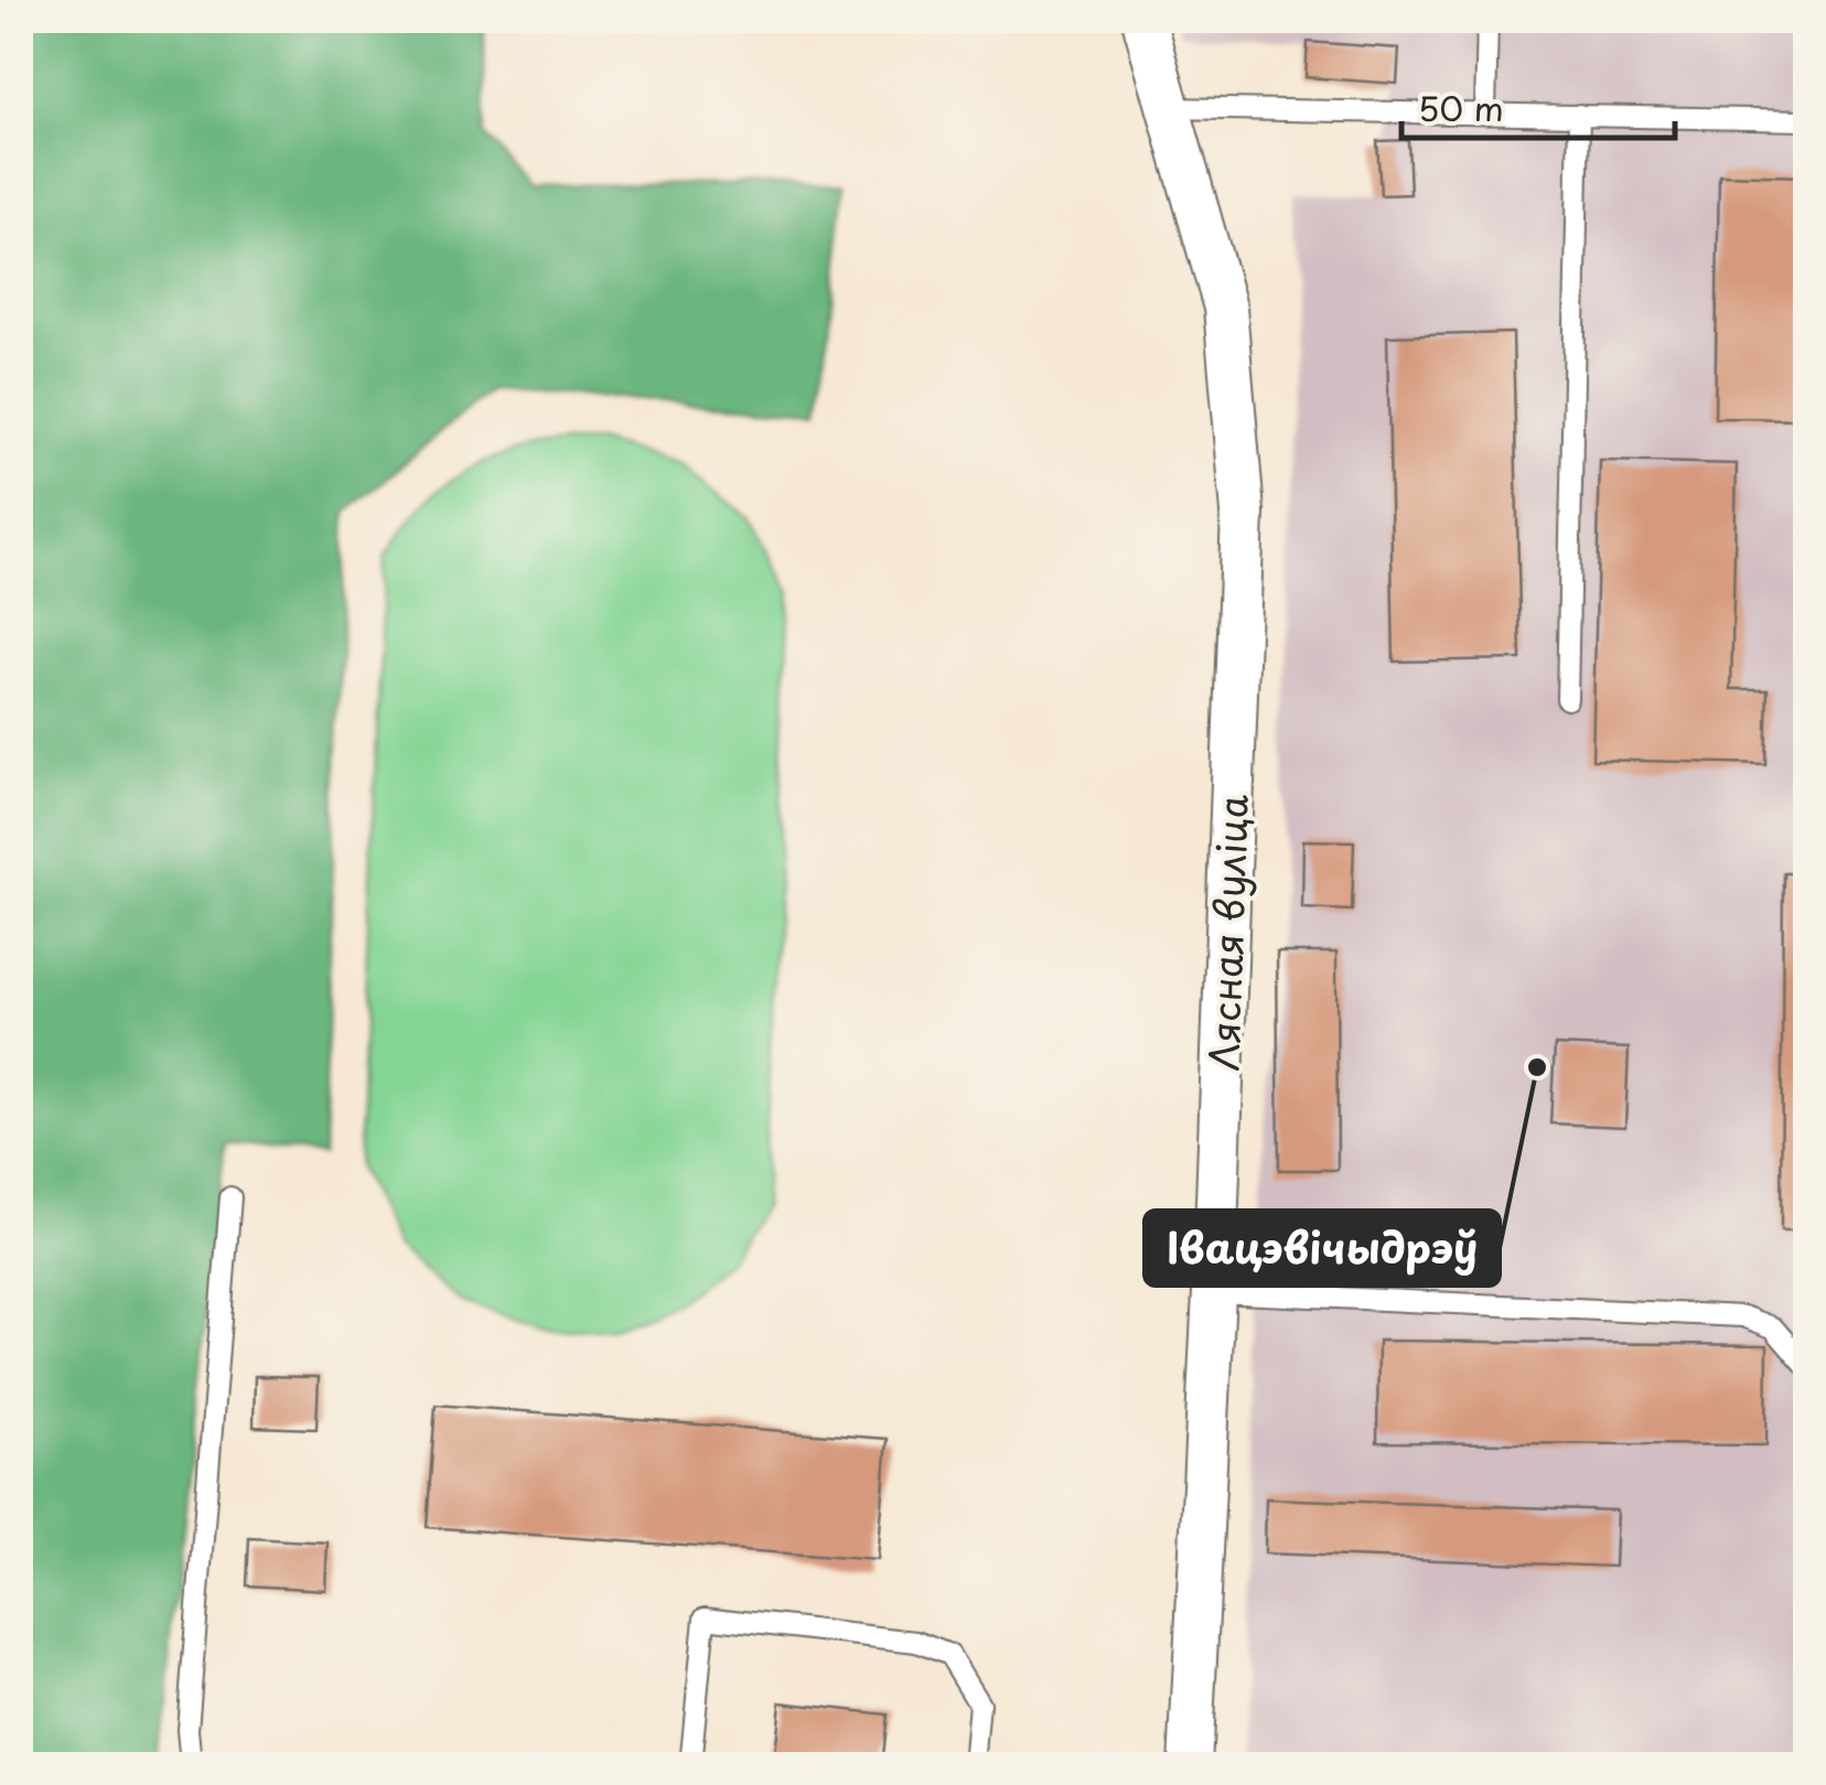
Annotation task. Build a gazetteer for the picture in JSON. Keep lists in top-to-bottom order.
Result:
{
  "streets": {
    "street": ["Лясная вуліца"]
  },
  "places": ["Івацэвічыдрэў"],
  "scale_bar": "50 m"
}
